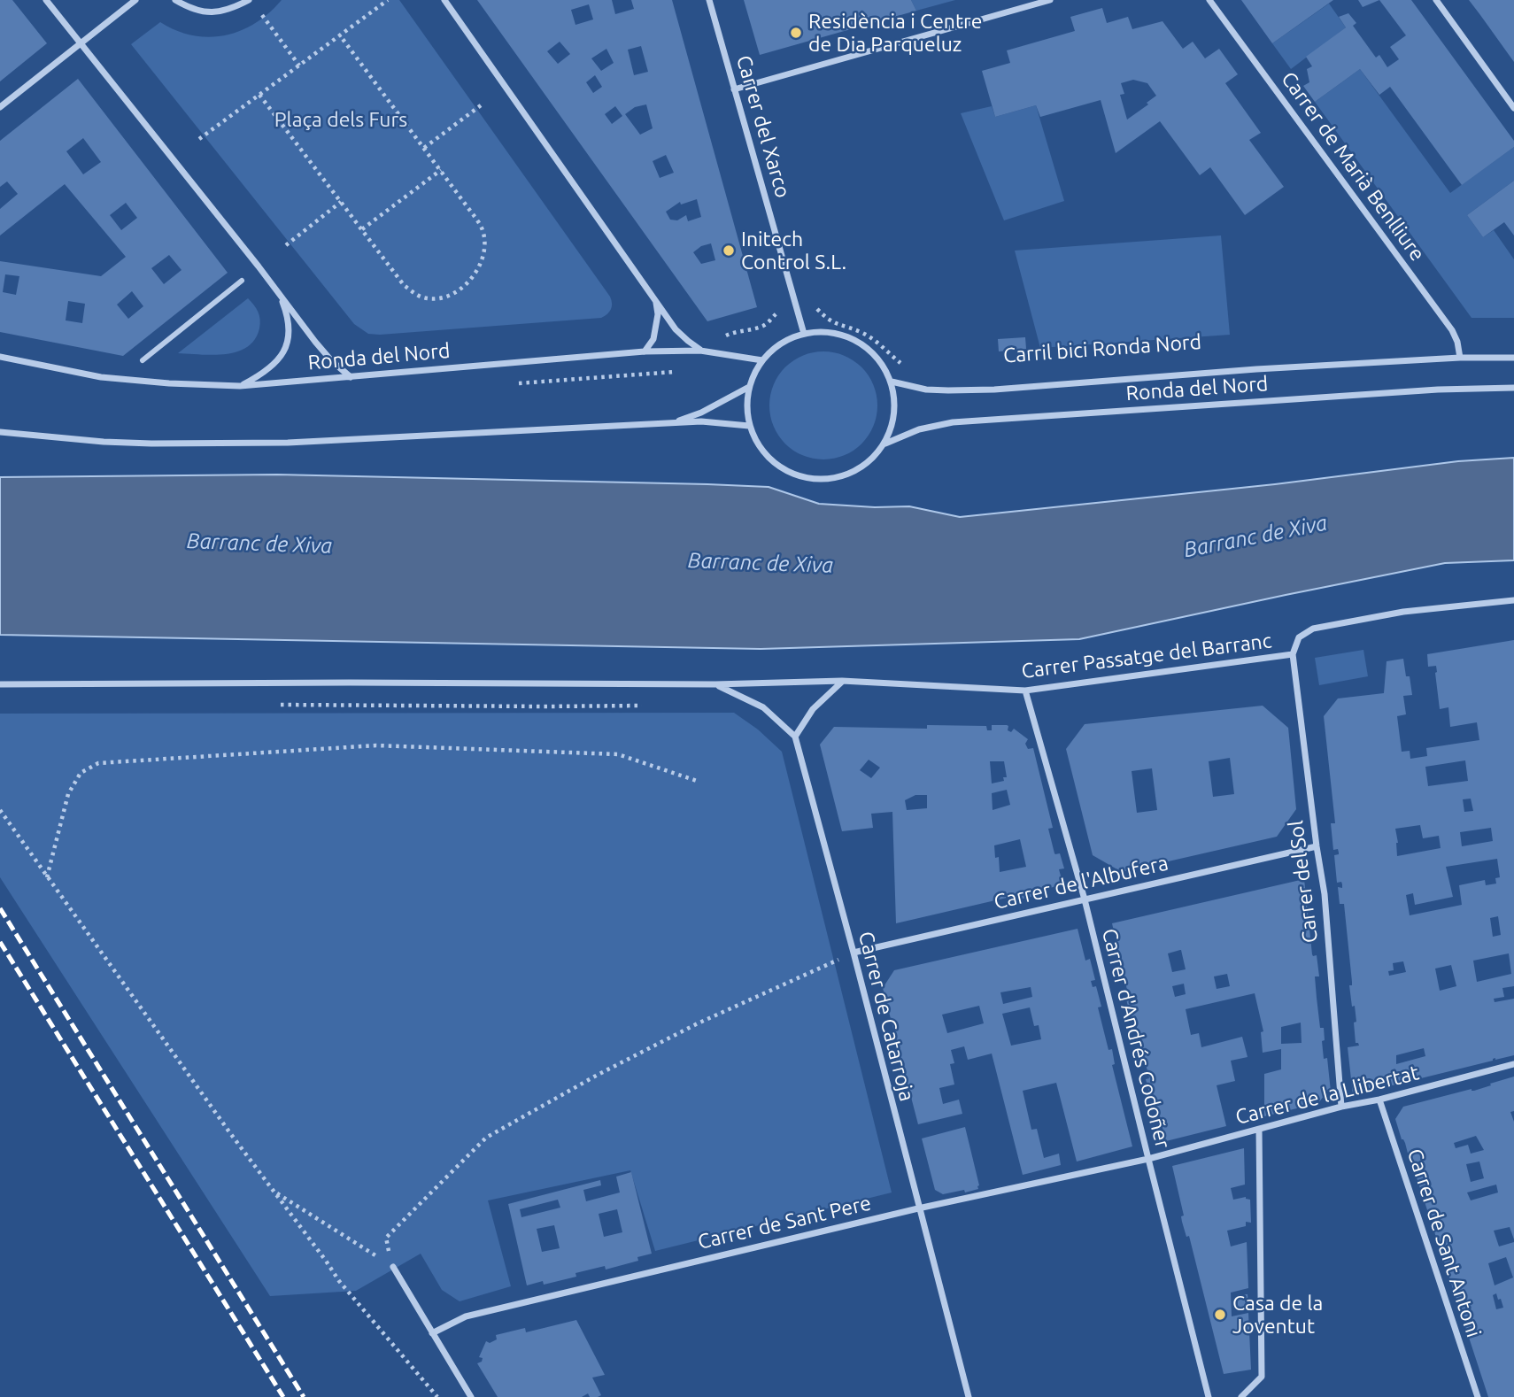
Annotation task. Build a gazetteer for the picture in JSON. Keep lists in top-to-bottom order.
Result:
{
  "streets": {
    "street": [
      "Carrer del Xarco",
      "Carrer de Marià Benlliure",
      "Ronda del Nord",
      "Carrer Passatge del Barranc",
      "Carrer del Sol",
      "Carrer de l'Albufera",
      "Carrer de Catarroja",
      "Carrer d'Andrés Codoñer",
      "Carrer de la Llibertat",
      "Carrer de Sant Pere",
      "Carrer de Sant Antoni"
    ]
  },
  "crossings": [
    ["Carrer del Xarco", "Ronda del Nord"],
    ["Carrer de Marià Benlliure", "Ronda del Nord"],
    ["Carrer Passatge del Barranc", "Carrer del Sol"],
    ["Carrer Passatge del Barranc", "Carrer d'Andrés Codoñer"],
    ["Carrer del Sol", "Carrer de l'Albufera"],
    ["Carrer del Sol", "Carrer de la Llibertat"],
    ["Carrer de l'Albufera", "Carrer de Catarroja"],
    ["Carrer de l'Albufera", "Carrer d'Andrés Codoñer"],
    ["Carrer de Catarroja", "Carrer de Sant Pere"],
    ["Carrer d'Andrés Codoñer", "Carrer de la Llibertat"],
    ["Carrer d'Andrés Codoñer", "Carrer de Sant Pere"],
    ["Carrer de la Llibertat", "Carrer de Sant Pere"],
    ["Carrer de la Llibertat", "Carrer de Sant Antoni"]
  ],
  "water": ["Barranc de Xiva"],
  "parks": ["Plaça dels Furs"],
  "places": ["Residència i Centre de Dia Parqueluz", "Initech Control S.L.", "Casa de la Joventut"]
}
